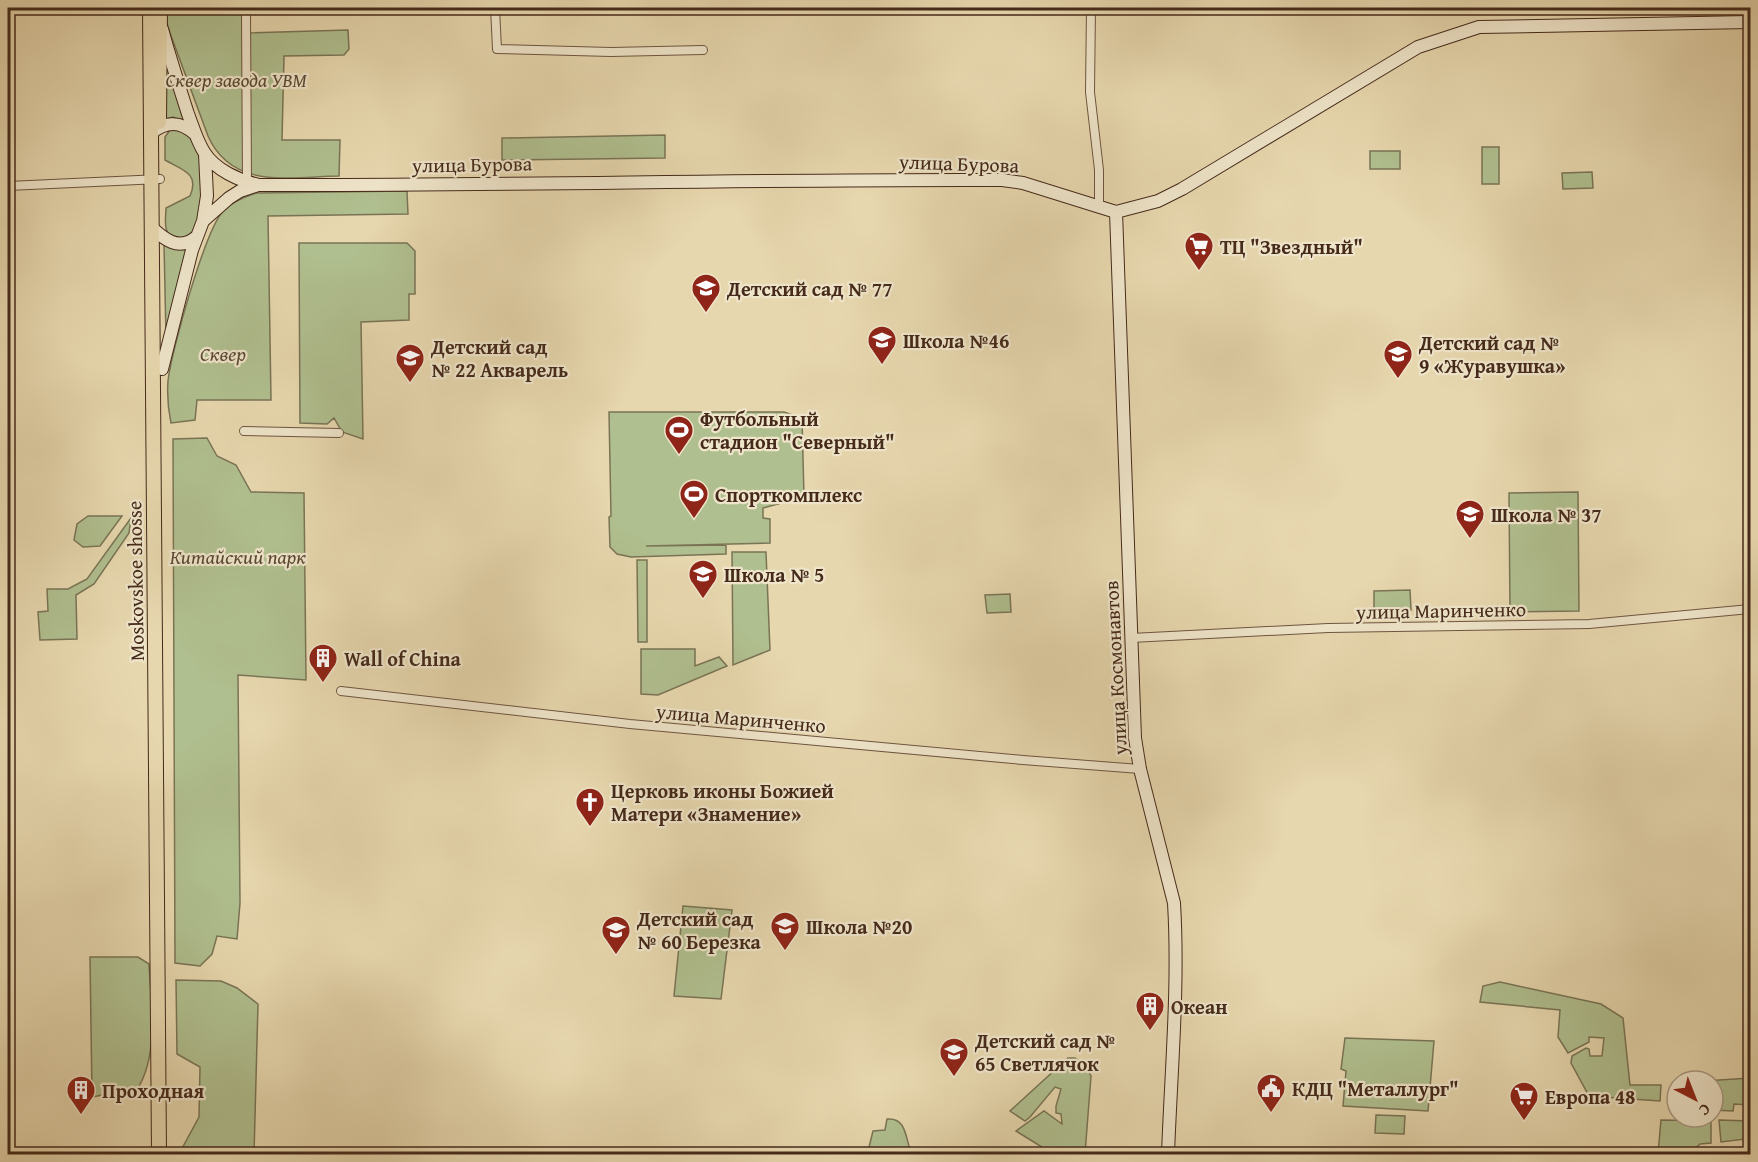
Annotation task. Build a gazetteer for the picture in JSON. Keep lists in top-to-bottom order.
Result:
{
  "streets": {
    "main road": ["улица Бурова", "Moskovskoe shosse", "улица Космонавтов"],
    "street": ["улица Маринченко"]
  },
  "crossings": [
    ["улица Бурова", "улица Космонавтов"],
    ["улица Маринченко", "улица Космонавтов"]
  ],
  "parks": ["Сквер завода УВМ", "Сквер", "Китайский парк"],
  "places": {
    "supermarket": ["ТЦ \"Звездный\"", "Европа 48"],
    "school or university": [
      "Детский сад № 77",
      "Школа №46",
      "Детский сад № 9 «Журавушка»",
      "Детский сад № 22 Акварель",
      "Школа № 37",
      "Школа № 5",
      "Школа №20",
      "Детский сад № 60 Березка",
      "Детский сад № 65 Светлячок"
    ],
    "sports": ["Футбольный стадион \"Северный\"", "Спорткомплекс"],
    "building": ["Wall of China", "Океан", "Проходная"],
    "church": ["Церковь иконы Божией Матери «Знамение»"],
    "public building": ["КДЦ \"Металлург\""]
  },
  "north": "bottom right"
}
